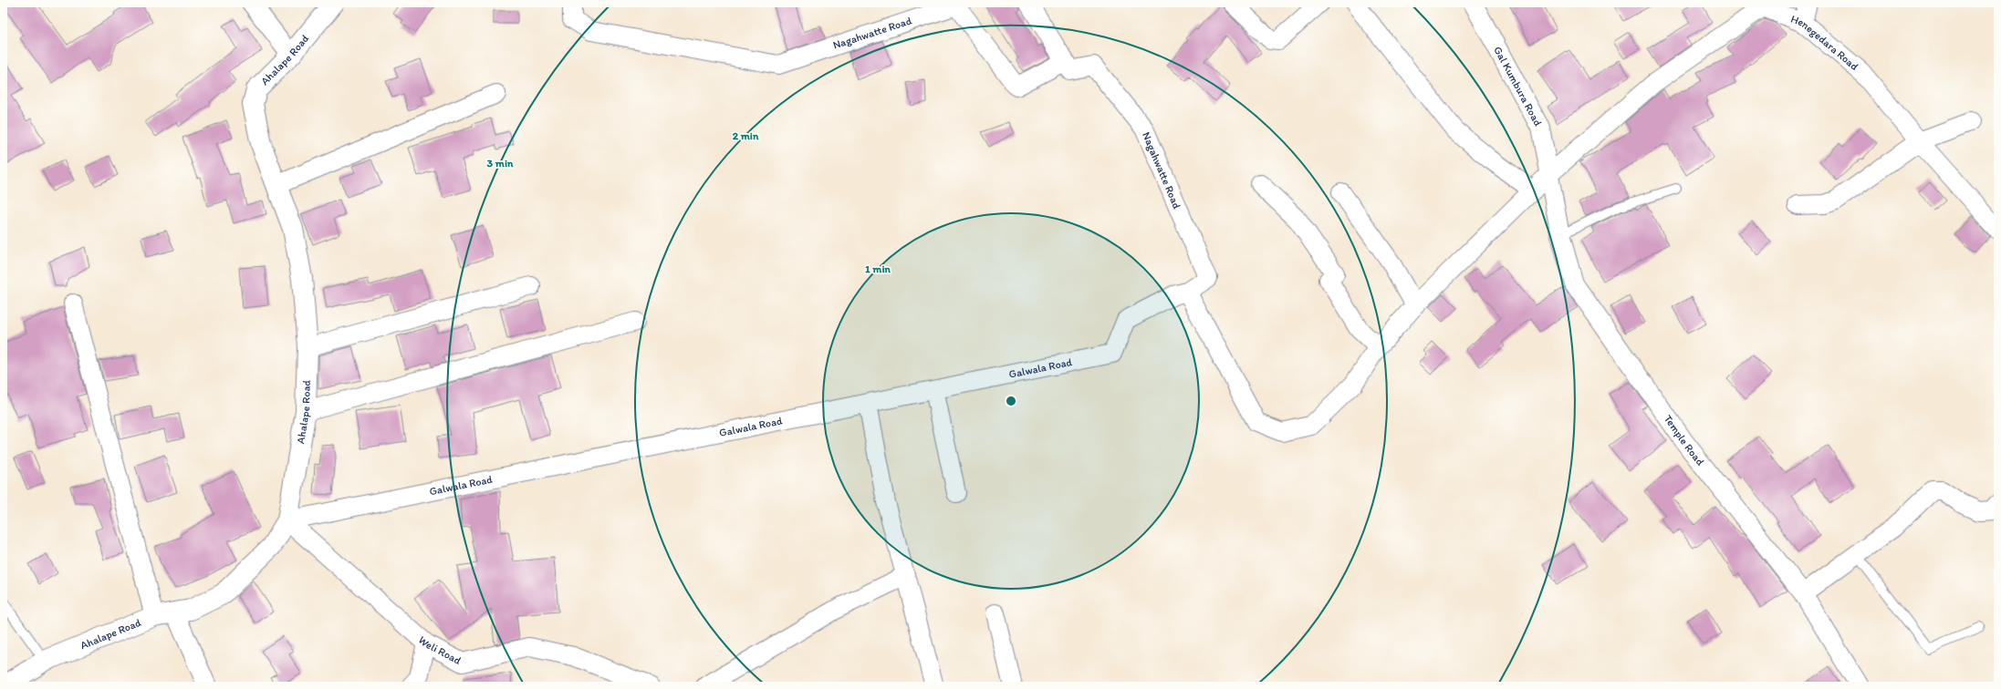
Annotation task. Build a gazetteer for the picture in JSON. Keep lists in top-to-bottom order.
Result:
{
  "streets": {
    "street": [
      "Nagahwatte Road",
      "Henegedara Road",
      "Ahalape Road",
      "Gal Kumbura Road",
      "Galwala Road",
      "Temple Road",
      "Weli Road"
    ]
  },
  "crossings": [
    ["Nagahwatte Road", "Galwala Road"],
    ["Henegedara Road", "Gal Kumbura Road"],
    ["Henegedara Road", "Temple Road"],
    ["Ahalape Road", "Galwala Road"],
    ["Ahalape Road", "Weli Road"],
    ["Gal Kumbura Road", "Temple Road"],
    ["Galwala Road", "Weli Road"]
  ],
  "rings": ["2 min", "3 min", "1 min"]
}
